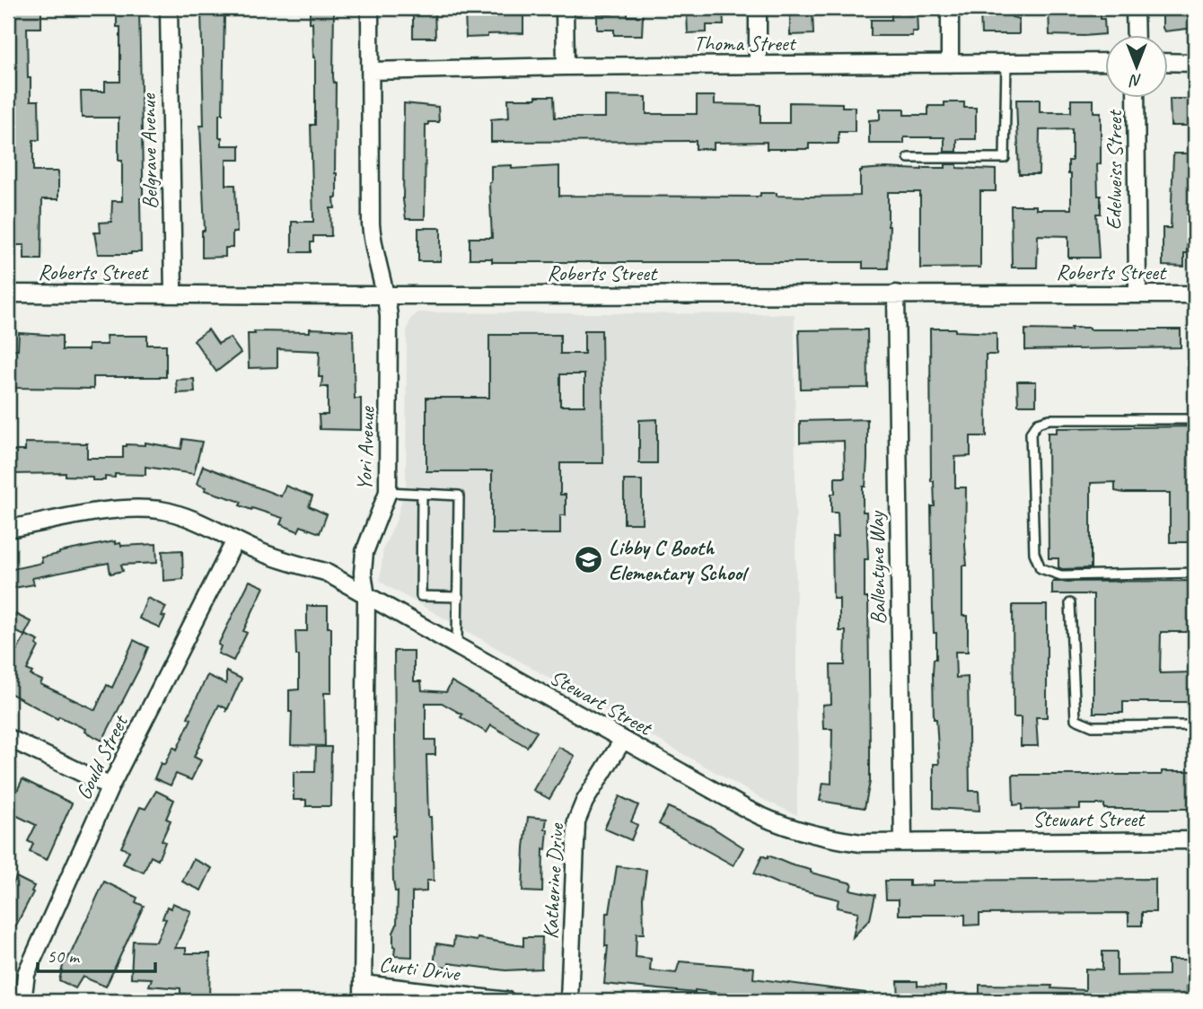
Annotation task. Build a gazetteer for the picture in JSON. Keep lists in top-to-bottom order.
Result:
{
  "streets": {
    "street": [
      "Thoma Street",
      "Belgrave Avenue",
      "Edelweiss Street",
      "Roberts Street",
      "Yori Avenue",
      "Ballentyne Way",
      "Stewart Street",
      "Gould Street",
      "Katherine Drive",
      "Curti Drive"
    ]
  },
  "crossings": [
    ["Thoma Street", "Yori Avenue"],
    ["Belgrave Avenue", "Roberts Street"],
    ["Edelweiss Street", "Roberts Street"],
    ["Roberts Street", "Yori Avenue"],
    ["Roberts Street", "Ballentyne Way"],
    ["Yori Avenue", "Stewart Street"],
    ["Yori Avenue", "Curti Drive"],
    ["Ballentyne Way", "Stewart Street"],
    ["Stewart Street", "Gould Street"],
    ["Stewart Street", "Katherine Drive"]
  ],
  "places": {
    "school or university": ["Libby C Booth Elementary School"]
  },
  "scale_bar": "50 m",
  "north": "bottom"
}
